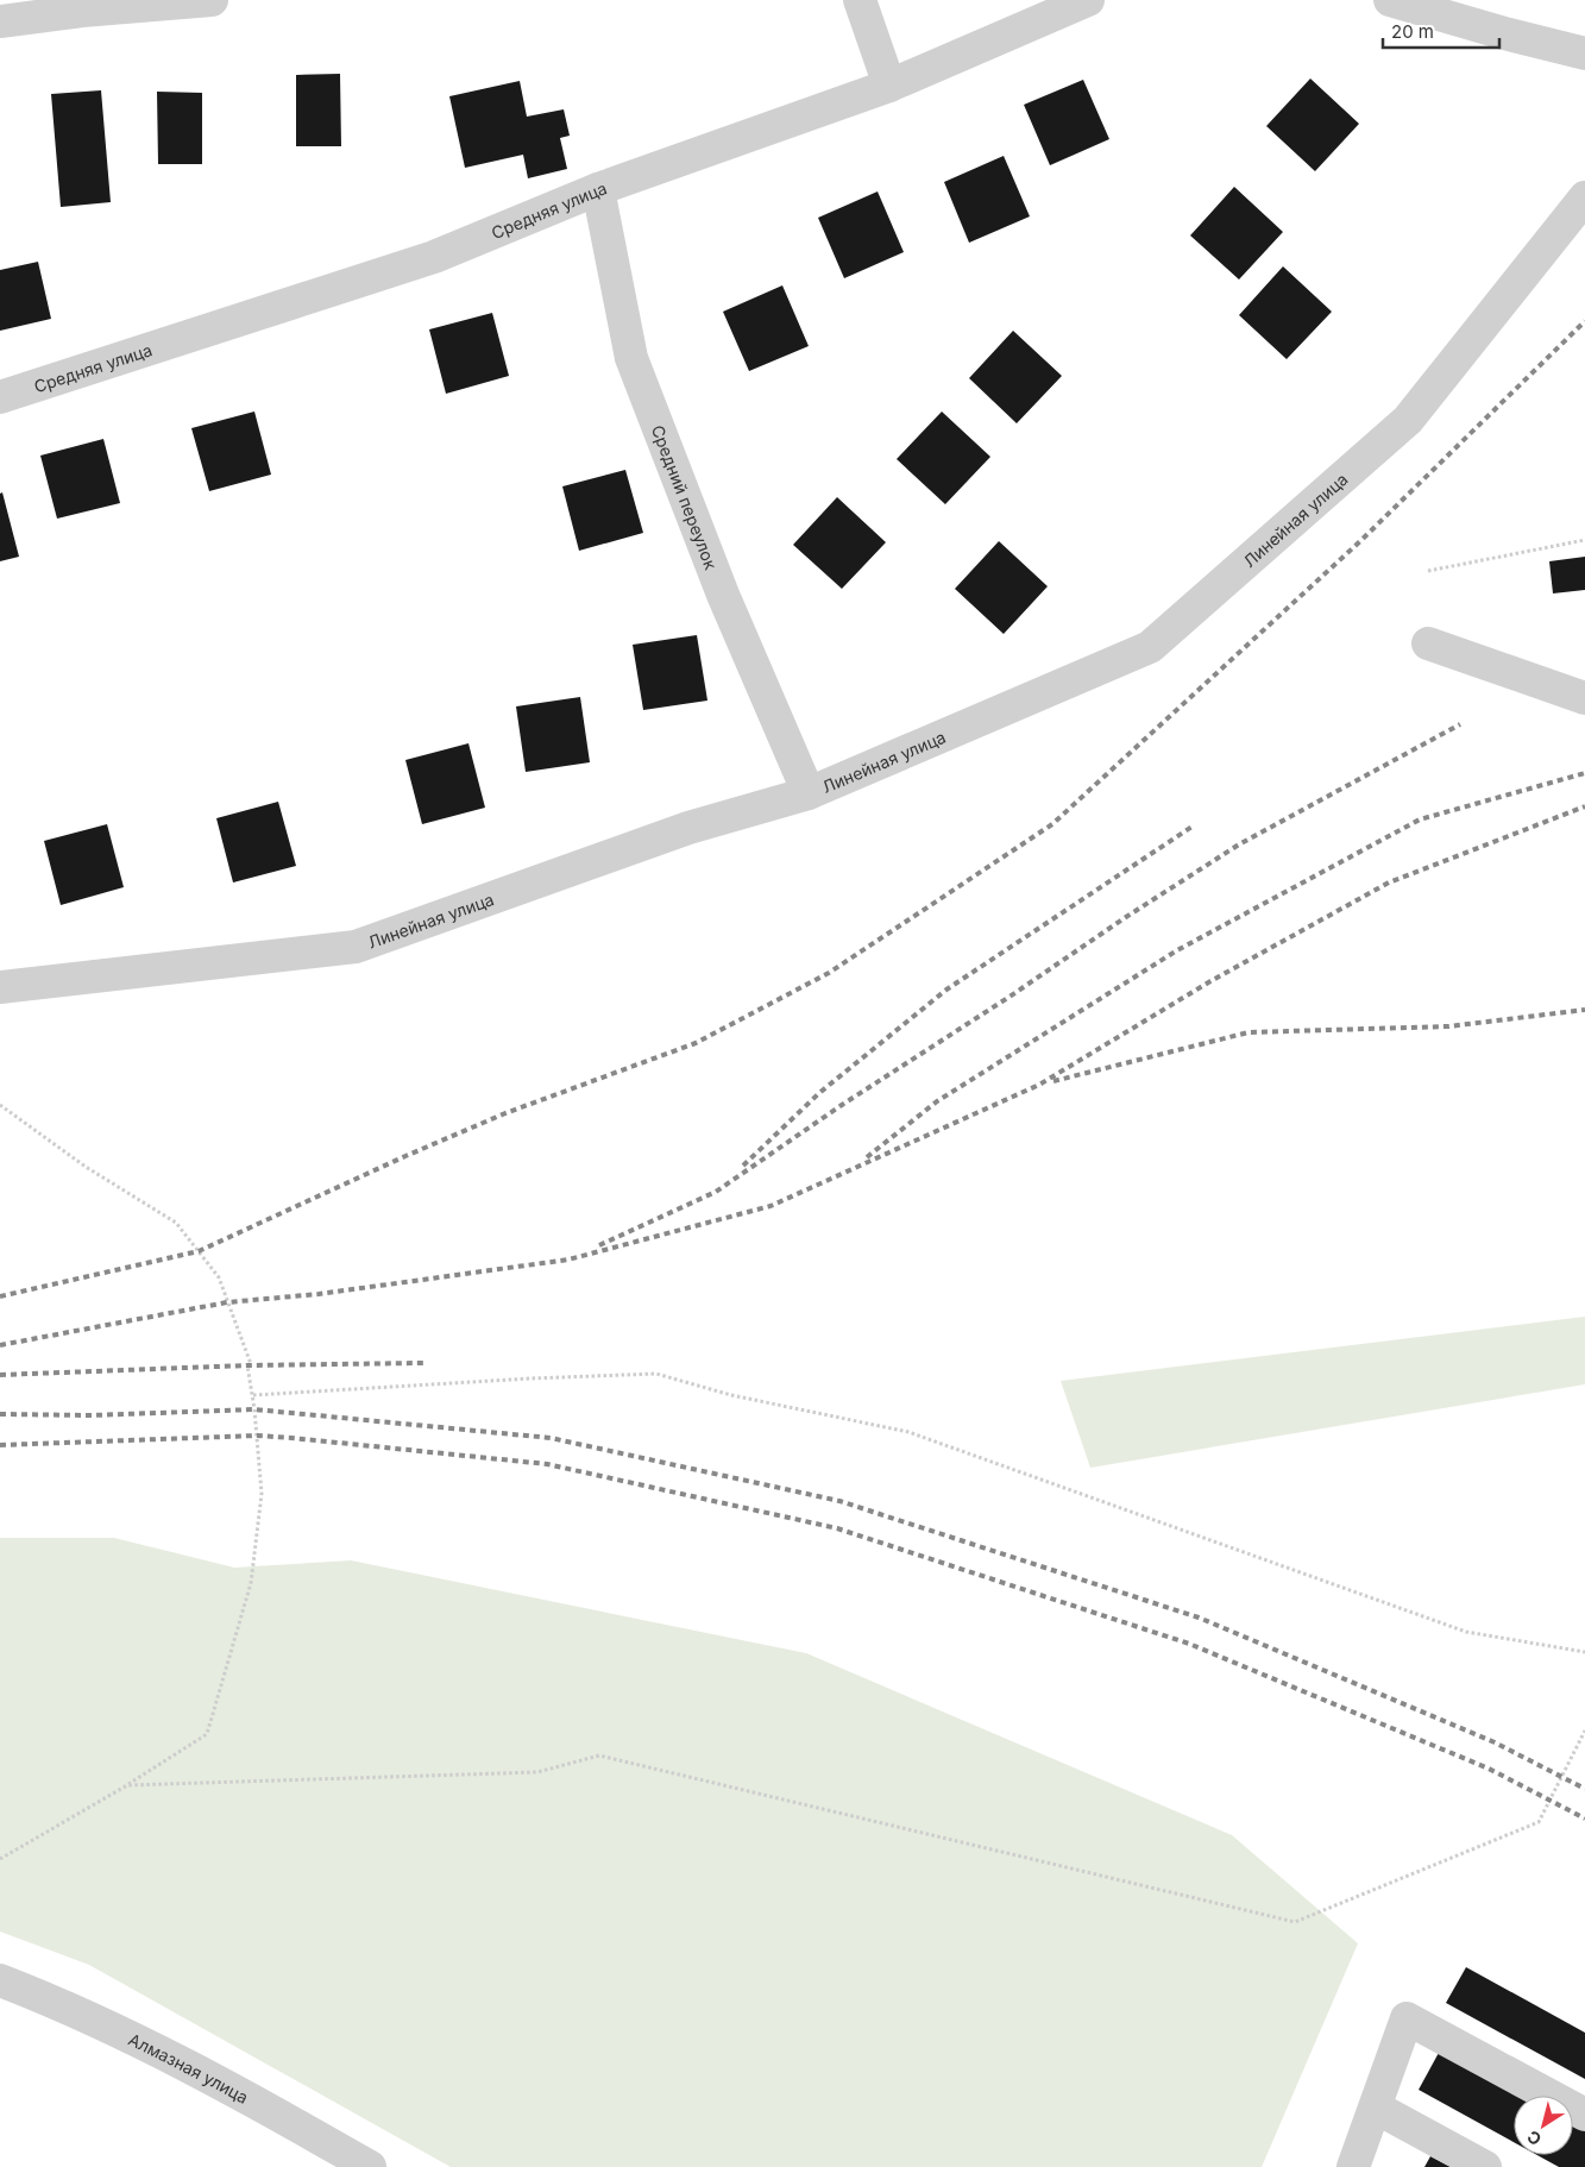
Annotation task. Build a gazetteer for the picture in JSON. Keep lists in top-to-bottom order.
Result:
{
  "streets": {
    "street": [
      "Средняя улица",
      "Средний переулок",
      "Линейная улица",
      "Алмазная улица"
    ]
  },
  "crossings": [
    ["Средняя улица", "Средний переулок"],
    ["Средний переулок", "Линейная улица"]
  ],
  "scale_bar": "20 m",
  "north": "bottom left"
}
